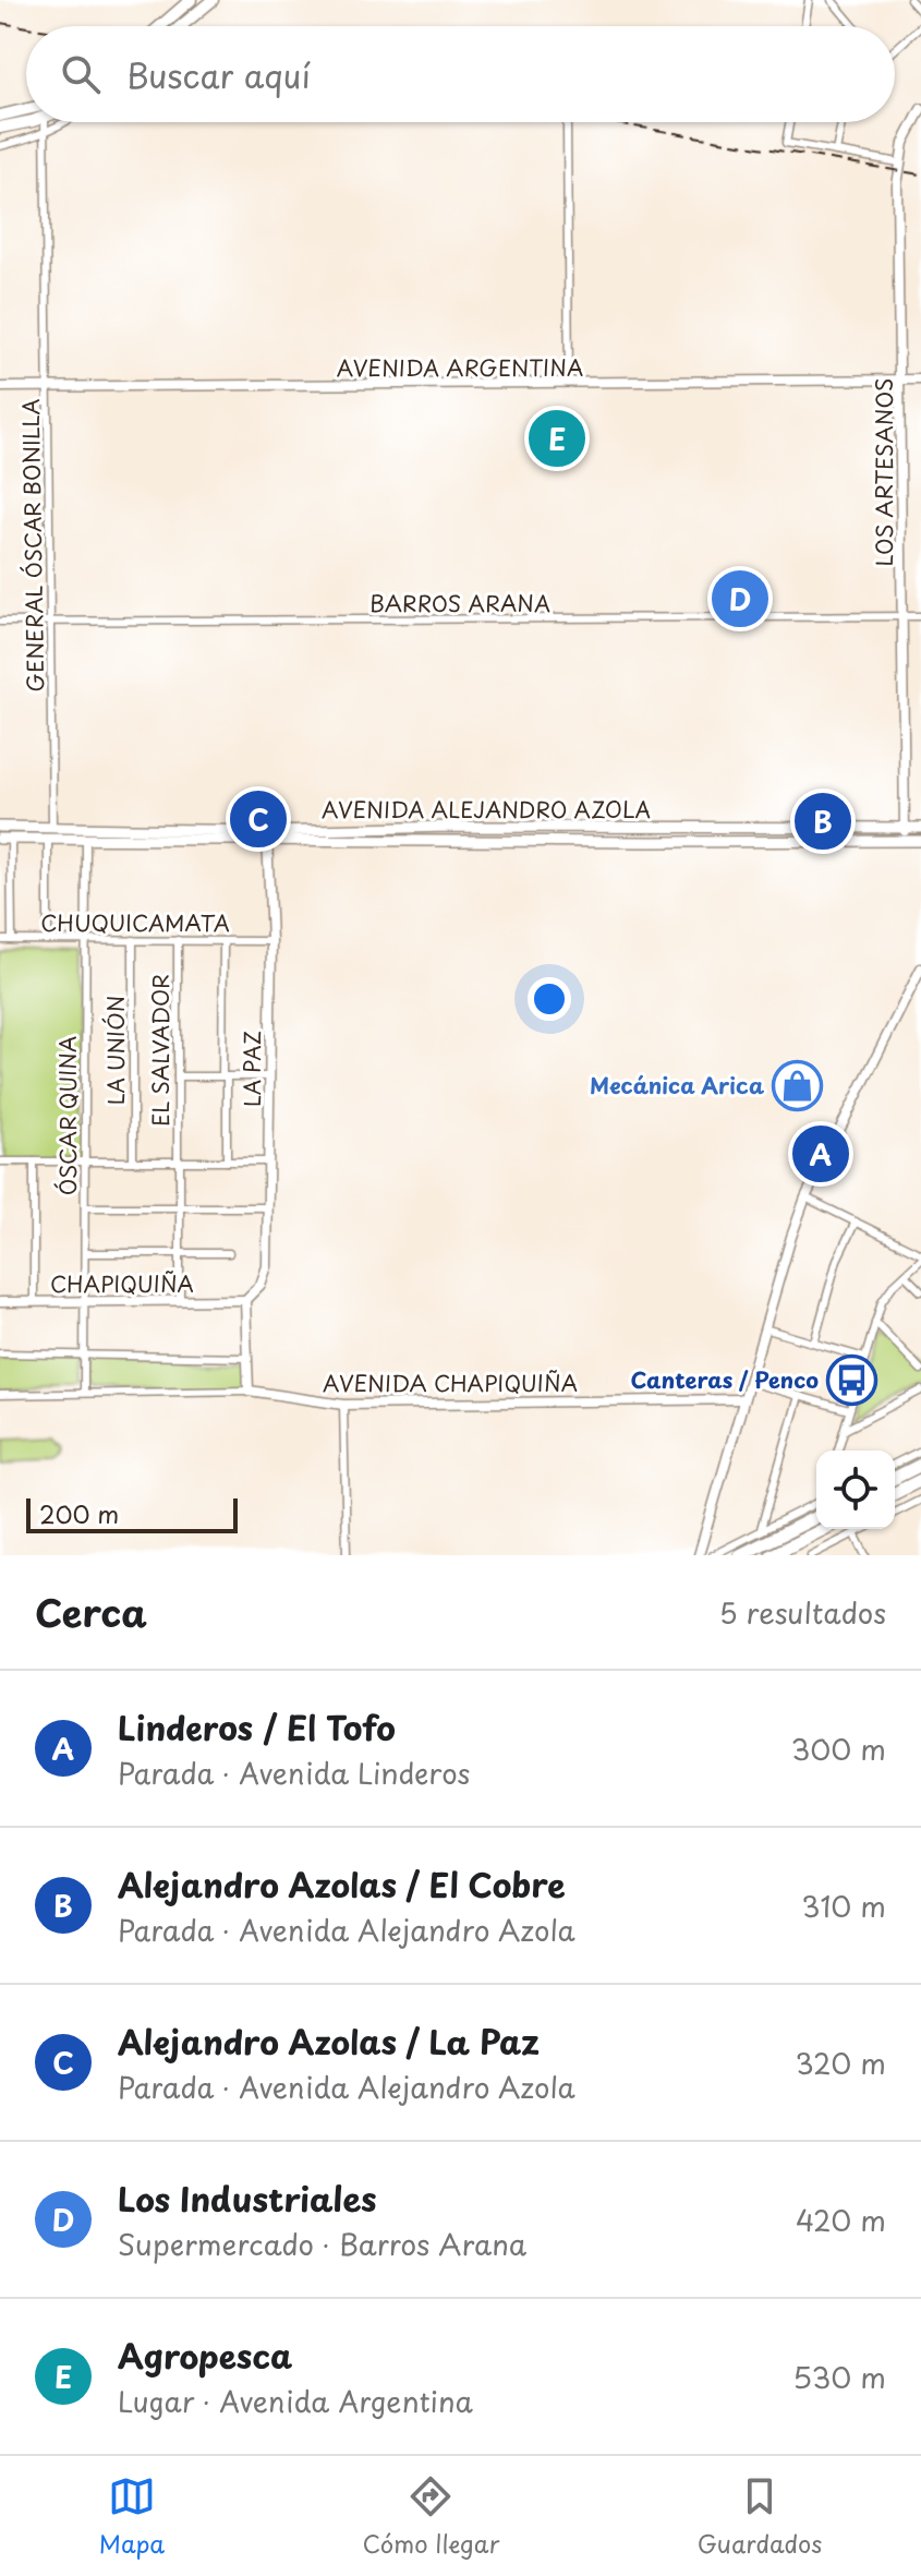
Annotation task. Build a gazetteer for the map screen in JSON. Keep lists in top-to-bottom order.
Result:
{
  "streets": {
    "main road": ["AVENIDA ALEJANDRO AZOLA"],
    "street": [
      "AVENIDA ARGENTINA",
      "LOS ARTESANOS",
      "GENERAL ÓSCAR BONILLA",
      "BARROS ARANA",
      "CHUQUICAMATA",
      "LA UNIÓN",
      "EL SALVADOR",
      "LA PAZ",
      "ÓSCAR QUINA",
      "CHAPIQUIÑA",
      "AVENIDA CHAPIQUIÑA"
    ]
  },
  "crossings": [
    ["AVENIDA ARGENTINA", "LOS ARTESANOS"],
    ["AVENIDA ARGENTINA", "GENERAL ÓSCAR BONILLA"],
    ["LOS ARTESANOS", "BARROS ARANA"],
    ["LOS ARTESANOS", "AVENIDA ALEJANDRO AZOLA"],
    ["GENERAL ÓSCAR BONILLA", "BARROS ARANA"],
    ["GENERAL ÓSCAR BONILLA", "AVENIDA ALEJANDRO AZOLA"],
    ["AVENIDA ALEJANDRO AZOLA", "LA PAZ"],
    ["AVENIDA ALEJANDRO AZOLA", "ÓSCAR QUINA"],
    ["CHUQUICAMATA", "LA UNIÓN"],
    ["CHUQUICAMATA", "EL SALVADOR"],
    ["CHUQUICAMATA", "LA PAZ"],
    ["CHUQUICAMATA", "ÓSCAR QUINA"],
    ["EL SALVADOR", "CHAPIQUIÑA"],
    ["LA PAZ", "CHAPIQUIÑA"],
    ["ÓSCAR QUINA", "CHAPIQUIÑA"]
  ],
  "places": {
    "shop": ["Mecánica Arica"],
    "bus stop": ["Canteras / Penco"]
  },
  "scale_bar": "200 m",
  "page": {
    "search": "Buscar aquí",
    "pins": [
      "E",
      "D",
      "C",
      "B",
      "A"
    ],
    "scale": "200 m",
    "heading": ["Cerca", "5 resultados"],
    "list": [
      {
        "mark": "A",
        "name": "Linderos / El Tofo",
        "note": "Parada · Avenida Linderos",
        "value": "300 m"
      },
      {
        "mark": "B",
        "name": "Alejandro Azolas / El Cobre",
        "note": "Parada · Avenida Alejandro Azola",
        "value": "310 m"
      },
      {
        "mark": "C",
        "name": "Alejandro Azolas / La Paz",
        "note": "Parada · Avenida Alejandro Azola",
        "value": "320 m"
      },
      {
        "mark": "D",
        "name": "Los Industriales",
        "note": "Supermercado · Barros Arana",
        "value": "420 m"
      },
      {
        "mark": "E",
        "name": "Agropesca",
        "note": "Lugar · Avenida Argentina",
        "value": "530 m"
      }
    ],
    "nav": ["Mapa", "Cómo llegar", "Guardados"]
  }
}
